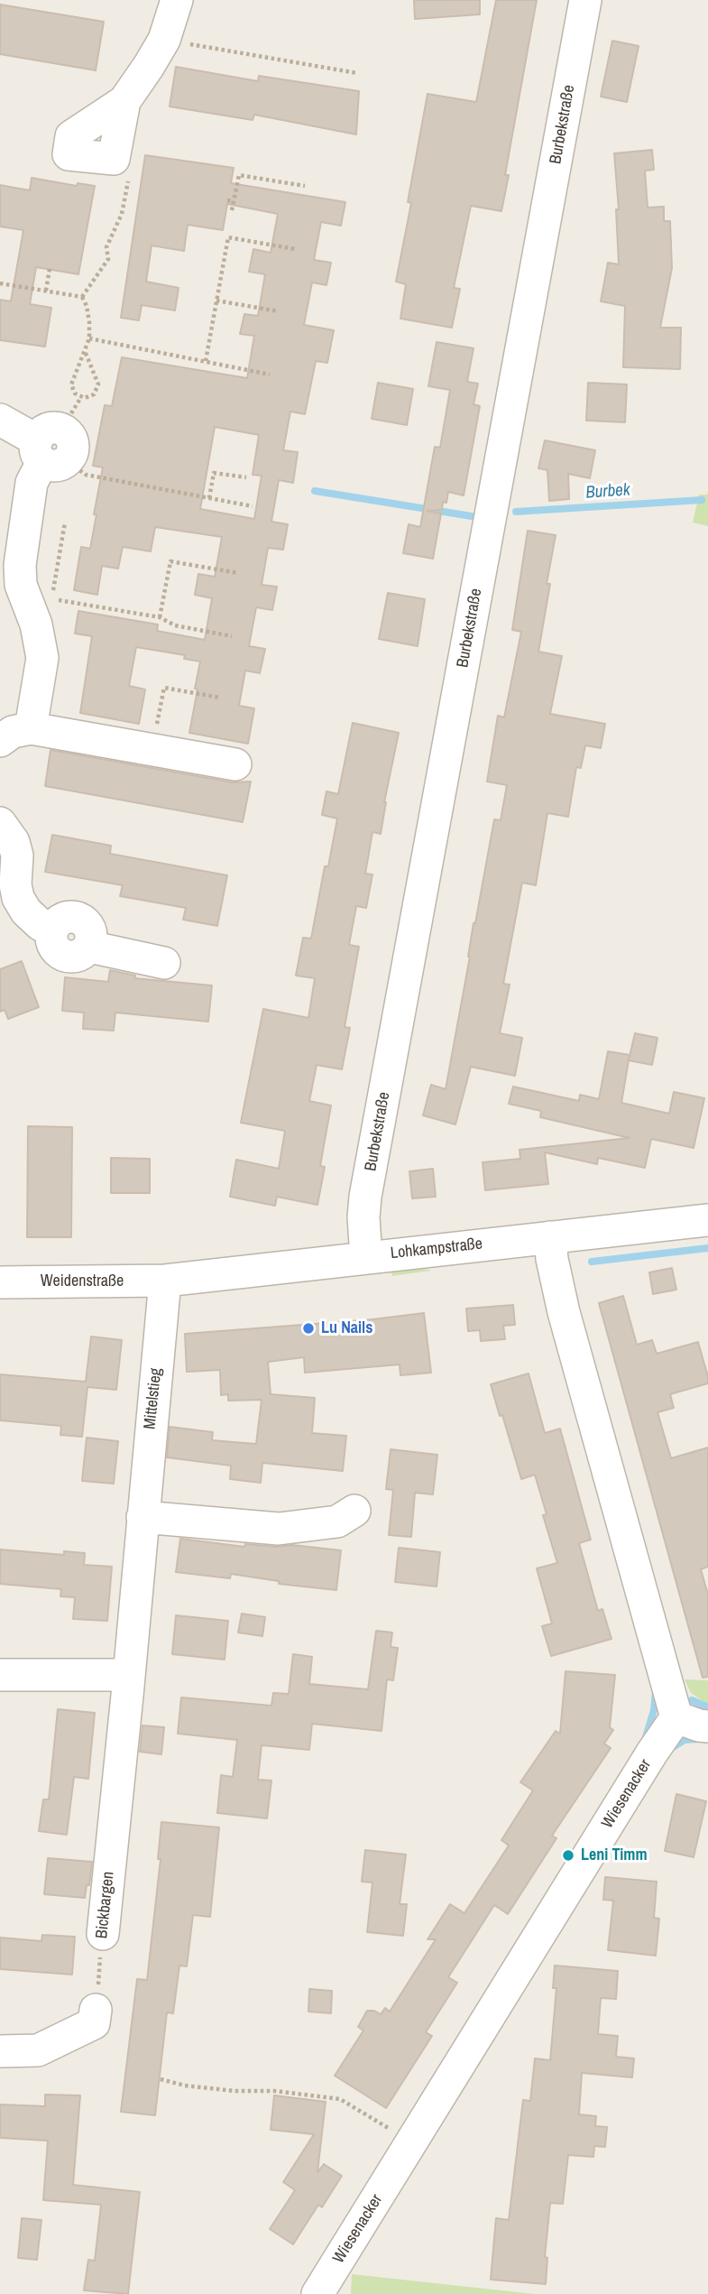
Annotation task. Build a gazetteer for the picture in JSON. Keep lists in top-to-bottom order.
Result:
{
  "streets": {
    "street": [
      "Burbekstraße",
      "Lohkampstraße",
      "Weidenstraße",
      "Mittelstieg",
      "Wiesenacker",
      "Bickbargen"
    ]
  },
  "crossings": [
    ["Burbekstraße", "Lohkampstraße"],
    ["Lohkampstraße", "Weidenstraße"],
    ["Lohkampstraße", "Mittelstieg"],
    ["Weidenstraße", "Mittelstieg"],
    ["Mittelstieg", "Bickbargen"]
  ],
  "water": ["Burbek"],
  "places": ["Lu Nails", "Leni Timm"]
}
